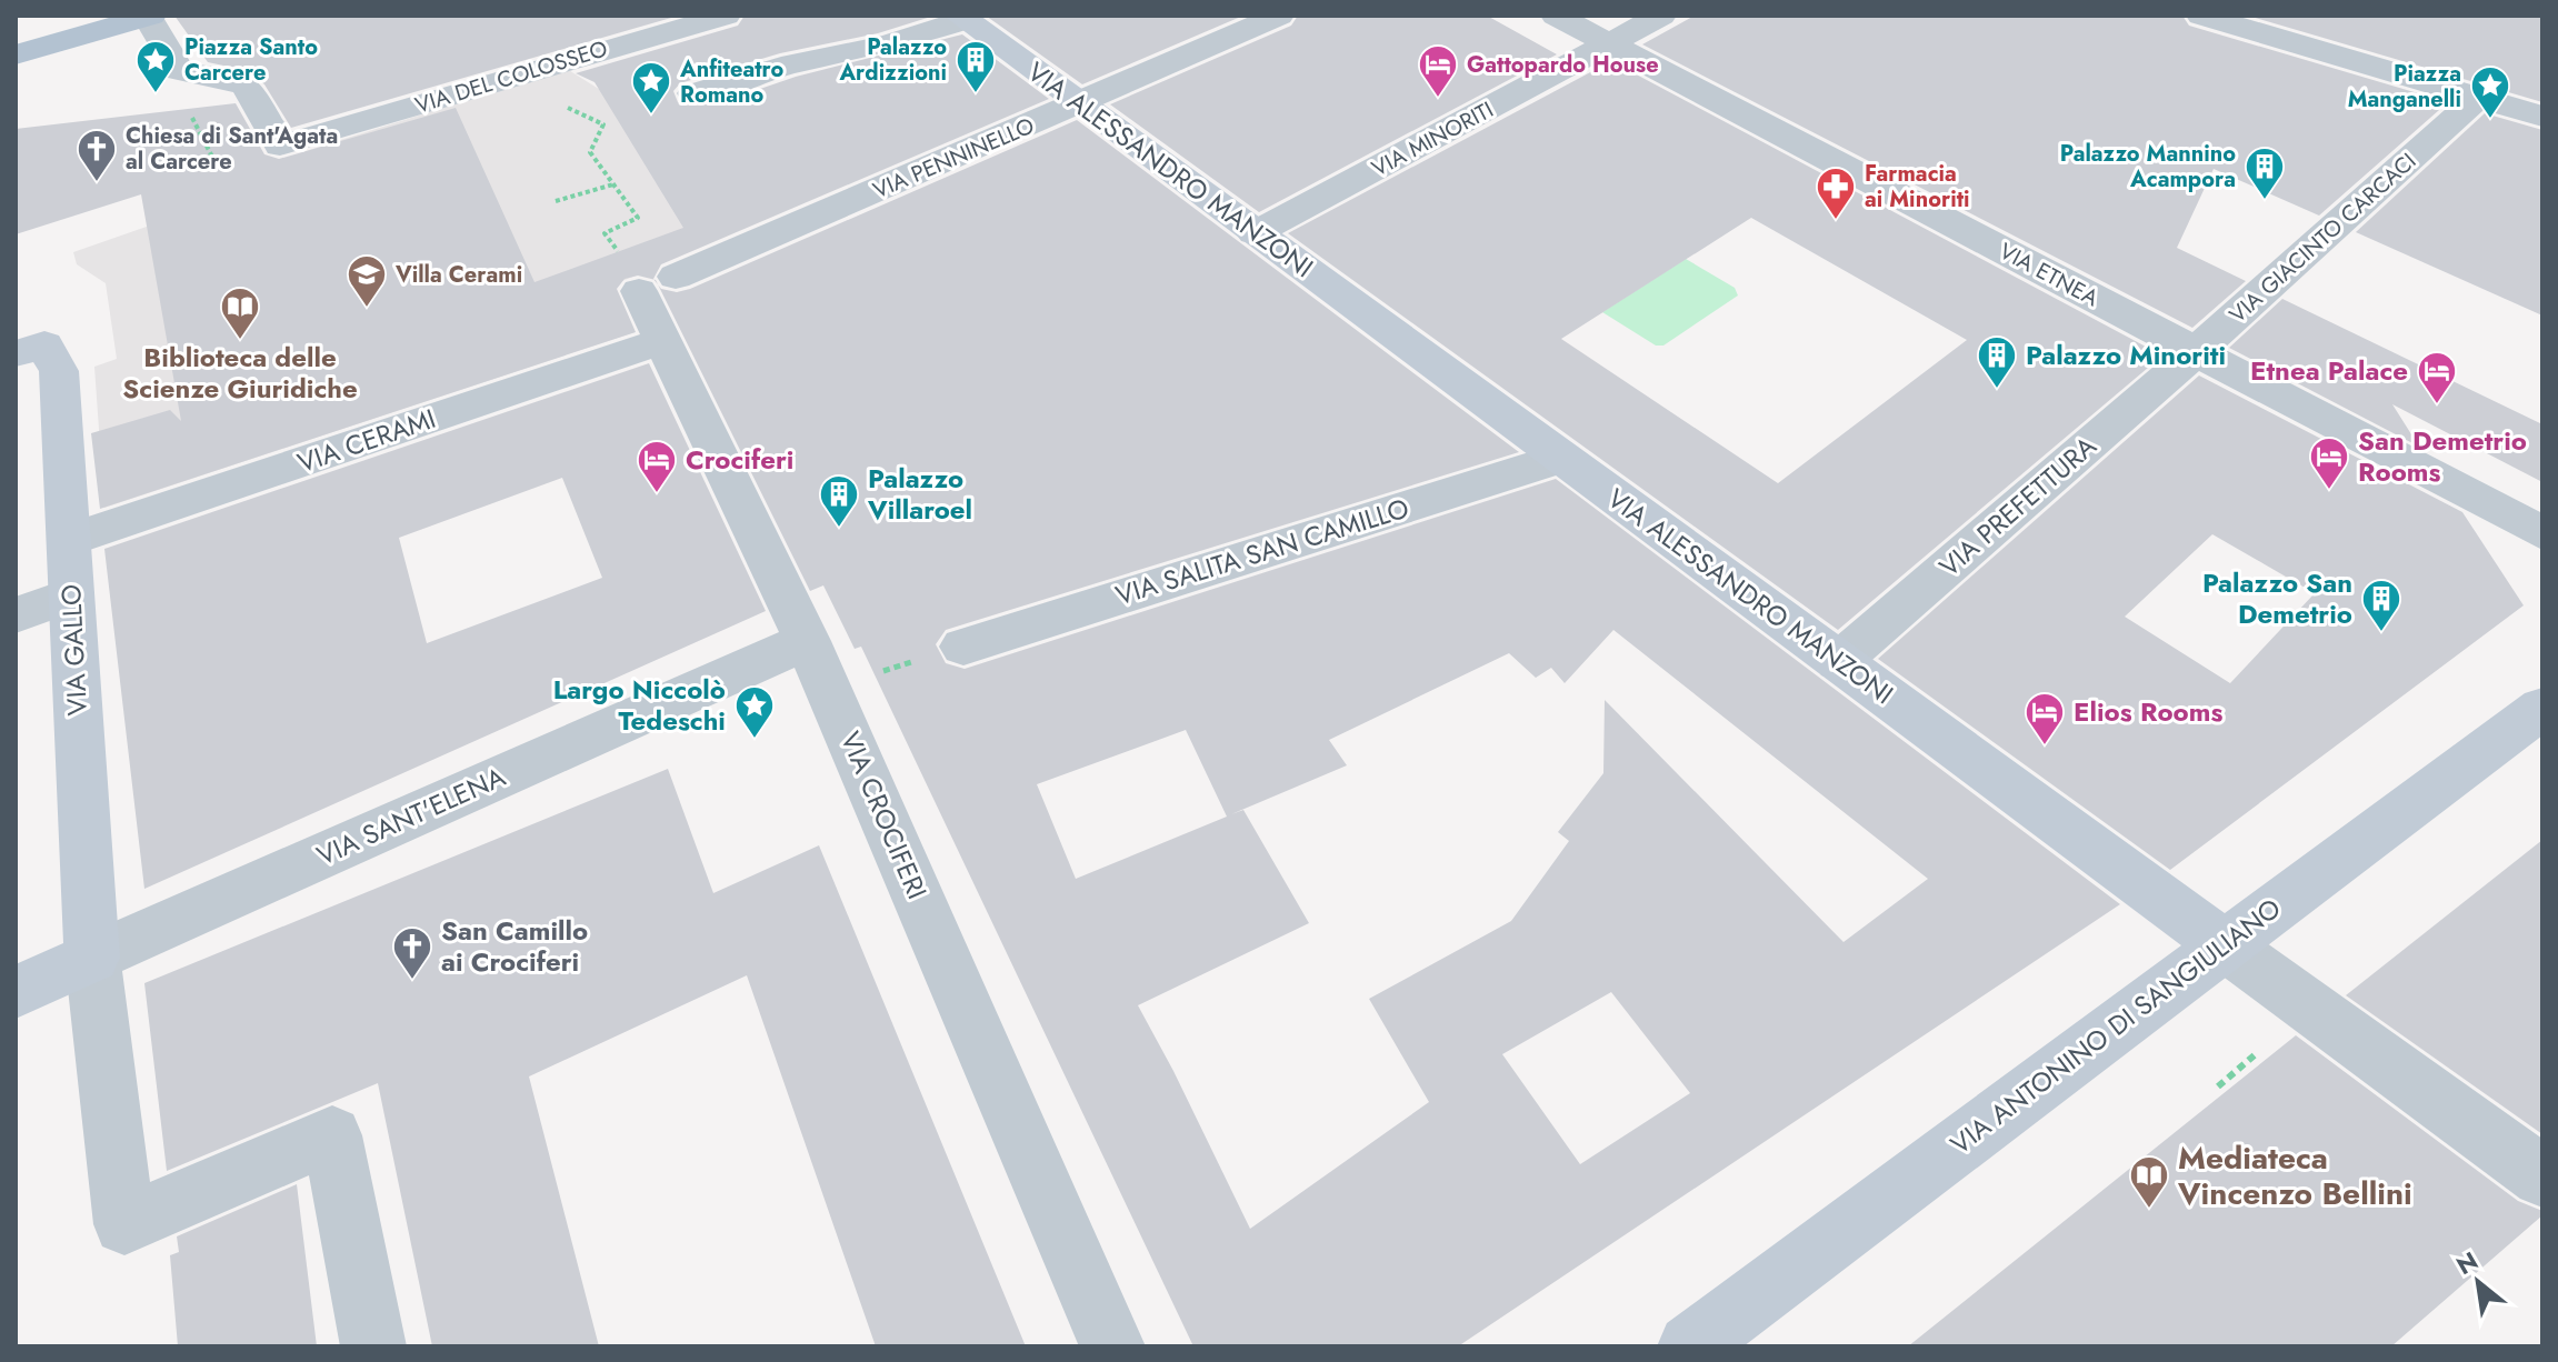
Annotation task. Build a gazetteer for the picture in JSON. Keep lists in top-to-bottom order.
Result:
{
  "streets": {
    "main road": [
      "VIA ALESSANDRO MANZONI",
      "VIA GALLO",
      "VIA SANT'ELENA",
      "VIA ANTONINO DI SANGIULIANO"
    ],
    "street": [
      "VIA DEL COLOSSEO",
      "VIA MINORITI",
      "VIA PENNINELLO",
      "VIA GIACINTO CARCACI",
      "VIA ETNEA",
      "VIA CERAMI",
      "VIA PREFETTURA",
      "VIA SALITA SAN CAMILLO",
      "VIA CROCIFERI"
    ]
  },
  "crossings": [
    ["VIA MINORITI", "VIA ALESSANDRO MANZONI"],
    ["VIA MINORITI", "VIA ETNEA"],
    ["VIA PENNINELLO", "VIA ALESSANDRO MANZONI"],
    ["VIA ALESSANDRO MANZONI", "VIA PREFETTURA"],
    ["VIA ALESSANDRO MANZONI", "VIA SALITA SAN CAMILLO"],
    ["VIA ALESSANDRO MANZONI", "VIA ANTONINO DI SANGIULIANO"],
    ["VIA GIACINTO CARCACI", "VIA ETNEA"],
    ["VIA GIACINTO CARCACI", "VIA PREFETTURA"],
    ["VIA ETNEA", "VIA PREFETTURA"],
    ["VIA CERAMI", "VIA GALLO"],
    ["VIA CERAMI", "VIA CROCIFERI"],
    ["VIA GALLO", "VIA SANT'ELENA"],
    ["VIA CROCIFERI", "VIA SANT'ELENA"]
  ],
  "places": {
    "place": [
      "Piazza Santo Carcere",
      "Anfiteatro Romano",
      "Piazza Manganelli",
      "Largo Niccolò Tedeschi"
    ],
    "building": [
      "Palazzo Ardizzioni",
      "Palazzo Mannino Acampora",
      "Palazzo Minoriti",
      "Palazzo Villaroel",
      "Palazzo San Demetrio"
    ],
    "hotel": [
      "Gattopardo House",
      "Etnea Palace",
      "San Demetrio Rooms",
      "Crociferi",
      "Elios Rooms"
    ],
    "church": ["Chiesa di Sant'Agata al Carcere", "San Camillo ai Crociferi"],
    "pharmacy": ["Farmacia ai Minoriti"],
    "school or university": ["Villa Cerami"],
    "library": ["Biblioteca delle Scienze Giuridiche", "Mediateca Vincenzo Bellini"]
  },
  "north": "top left"
}
